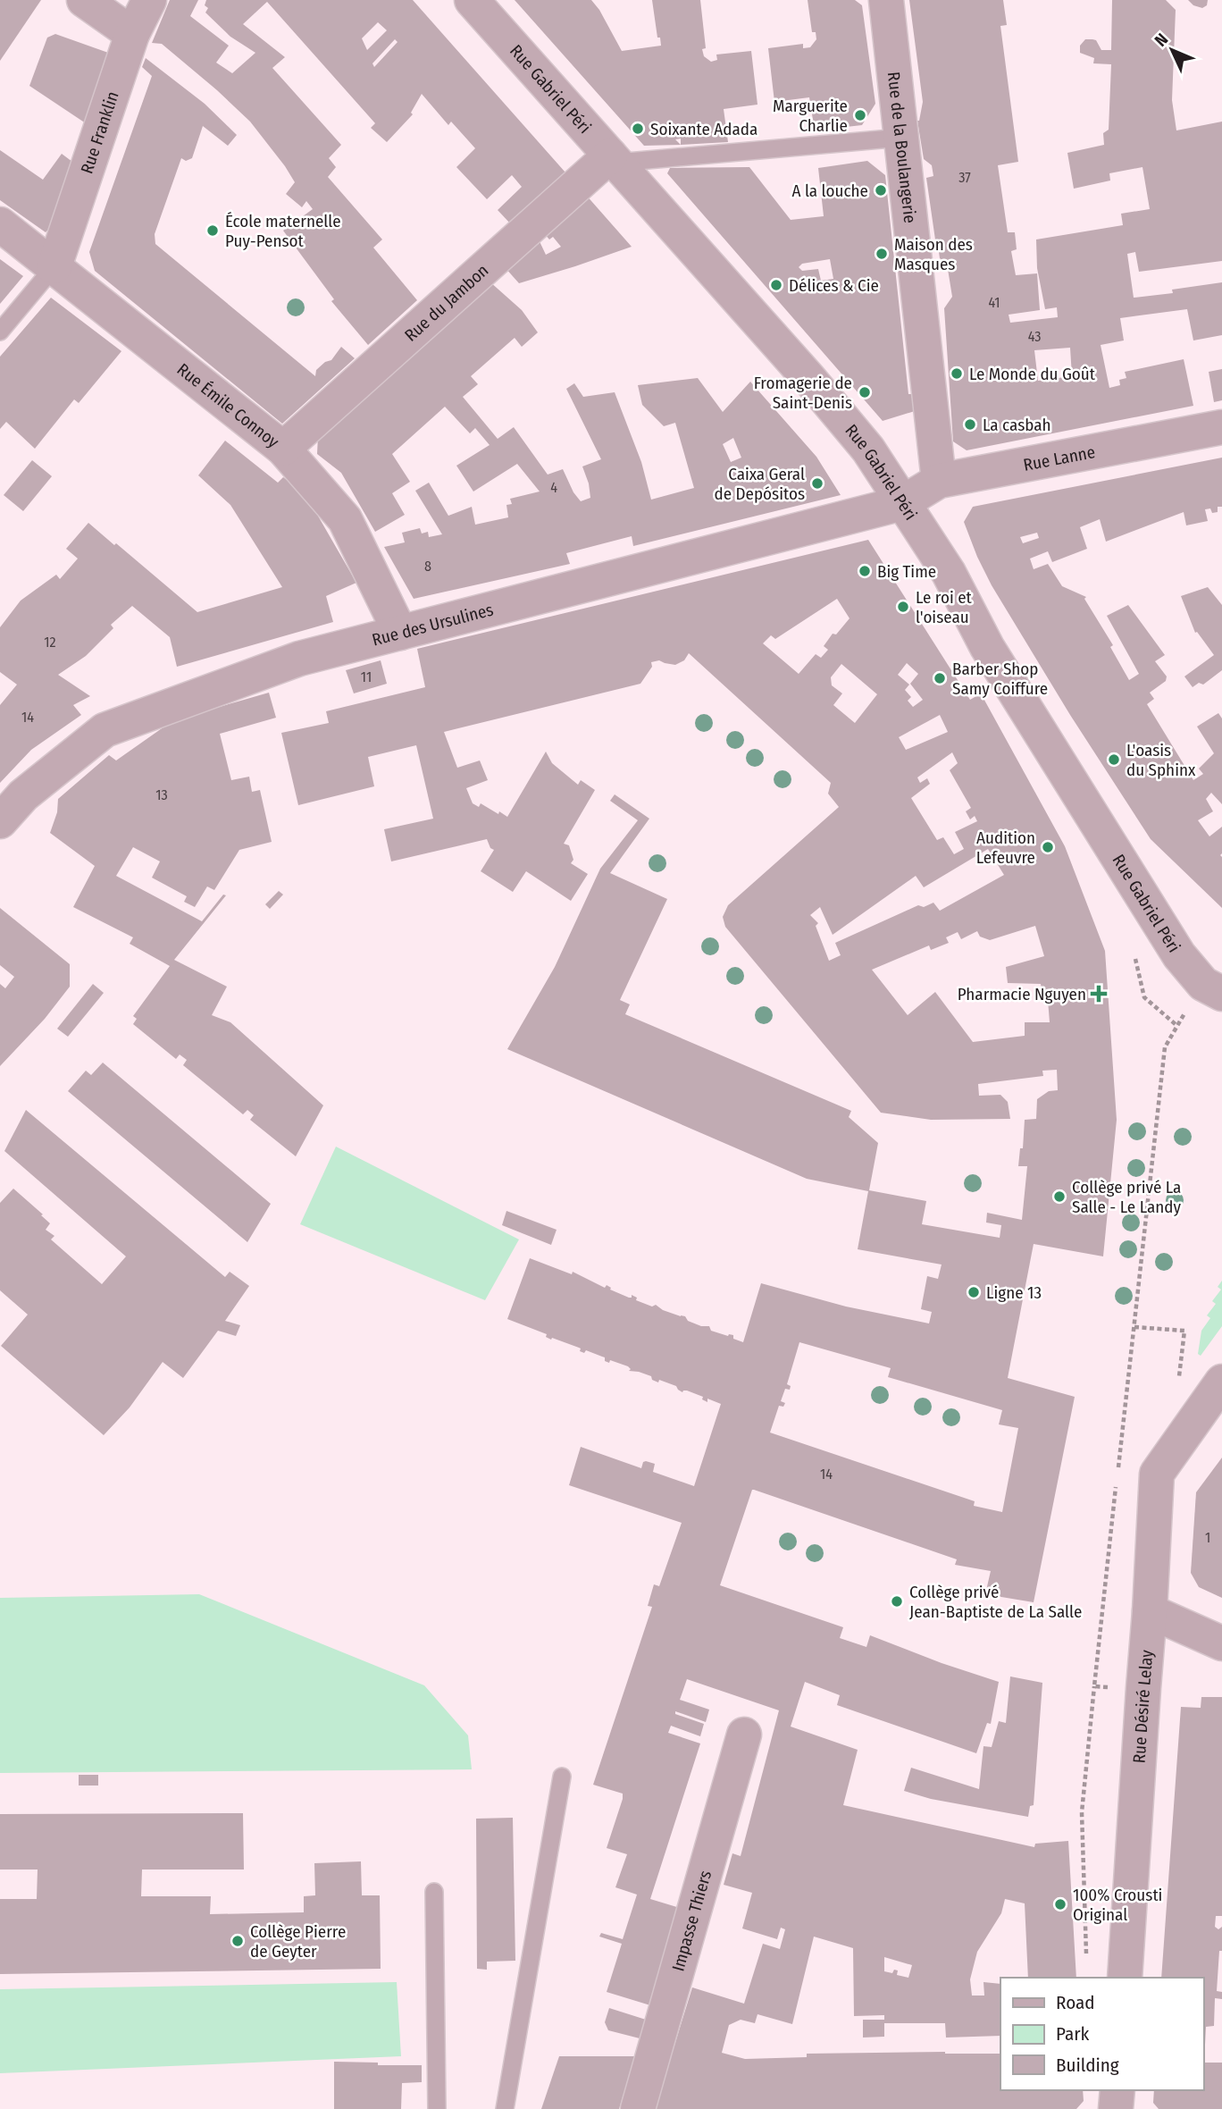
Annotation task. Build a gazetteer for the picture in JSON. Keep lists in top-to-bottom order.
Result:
{
  "streets": {
    "street": [
      "Rue Gabriel Péri",
      "Rue Franklin",
      "Rue de la Boulangerie",
      "Rue du Jambon",
      "Rue Émile Connoy",
      "Rue Lanne",
      "Rue des Ursulines",
      "Rue Désiré Lelay",
      "Impasse Thiers"
    ]
  },
  "crossings": [
    ["Rue Gabriel Péri", "Rue du Jambon"],
    ["Rue Gabriel Péri", "Rue Lanne"],
    ["Rue Gabriel Péri", "Rue des Ursulines"],
    ["Rue Franklin", "Rue Émile Connoy"],
    ["Rue de la Boulangerie", "Rue Lanne"],
    ["Rue du Jambon", "Rue Émile Connoy"],
    ["Rue Émile Connoy", "Rue des Ursulines"],
    ["Rue Lanne", "Rue des Ursulines"]
  ],
  "places": {
    "other": [
      "Marguerite Charlie",
      "Soixante Adada",
      "A la louche",
      "École maternelle Puy-Pensot",
      "Maison des Masques",
      "Délices & Cie",
      "Le Monde du Goût",
      "Fromagerie de Saint-Denis",
      "La casbah",
      "Caixa Geral de Depósitos",
      "Big Time",
      "Le roi et l'oiseau",
      "Barber Shop Samy Coiffure",
      "L'oasis du Sphinx",
      "Audition Lefeuvre",
      "Collège privé La Salle - Le Landy",
      "Ligne 13",
      "Collège privé Jean-Baptiste de La Salle",
      "100% Crousti Original",
      "Collège Pierre de Geyter"
    ],
    "health": ["Pharmacie Nguyen"]
  },
  "house_numbers": [
    "37",
    "41",
    "43",
    "4",
    "8",
    "12",
    "11",
    "14",
    "13",
    "14",
    "1"
  ],
  "legend": ["Road", "Park", "Building"],
  "north": "top left"
}
